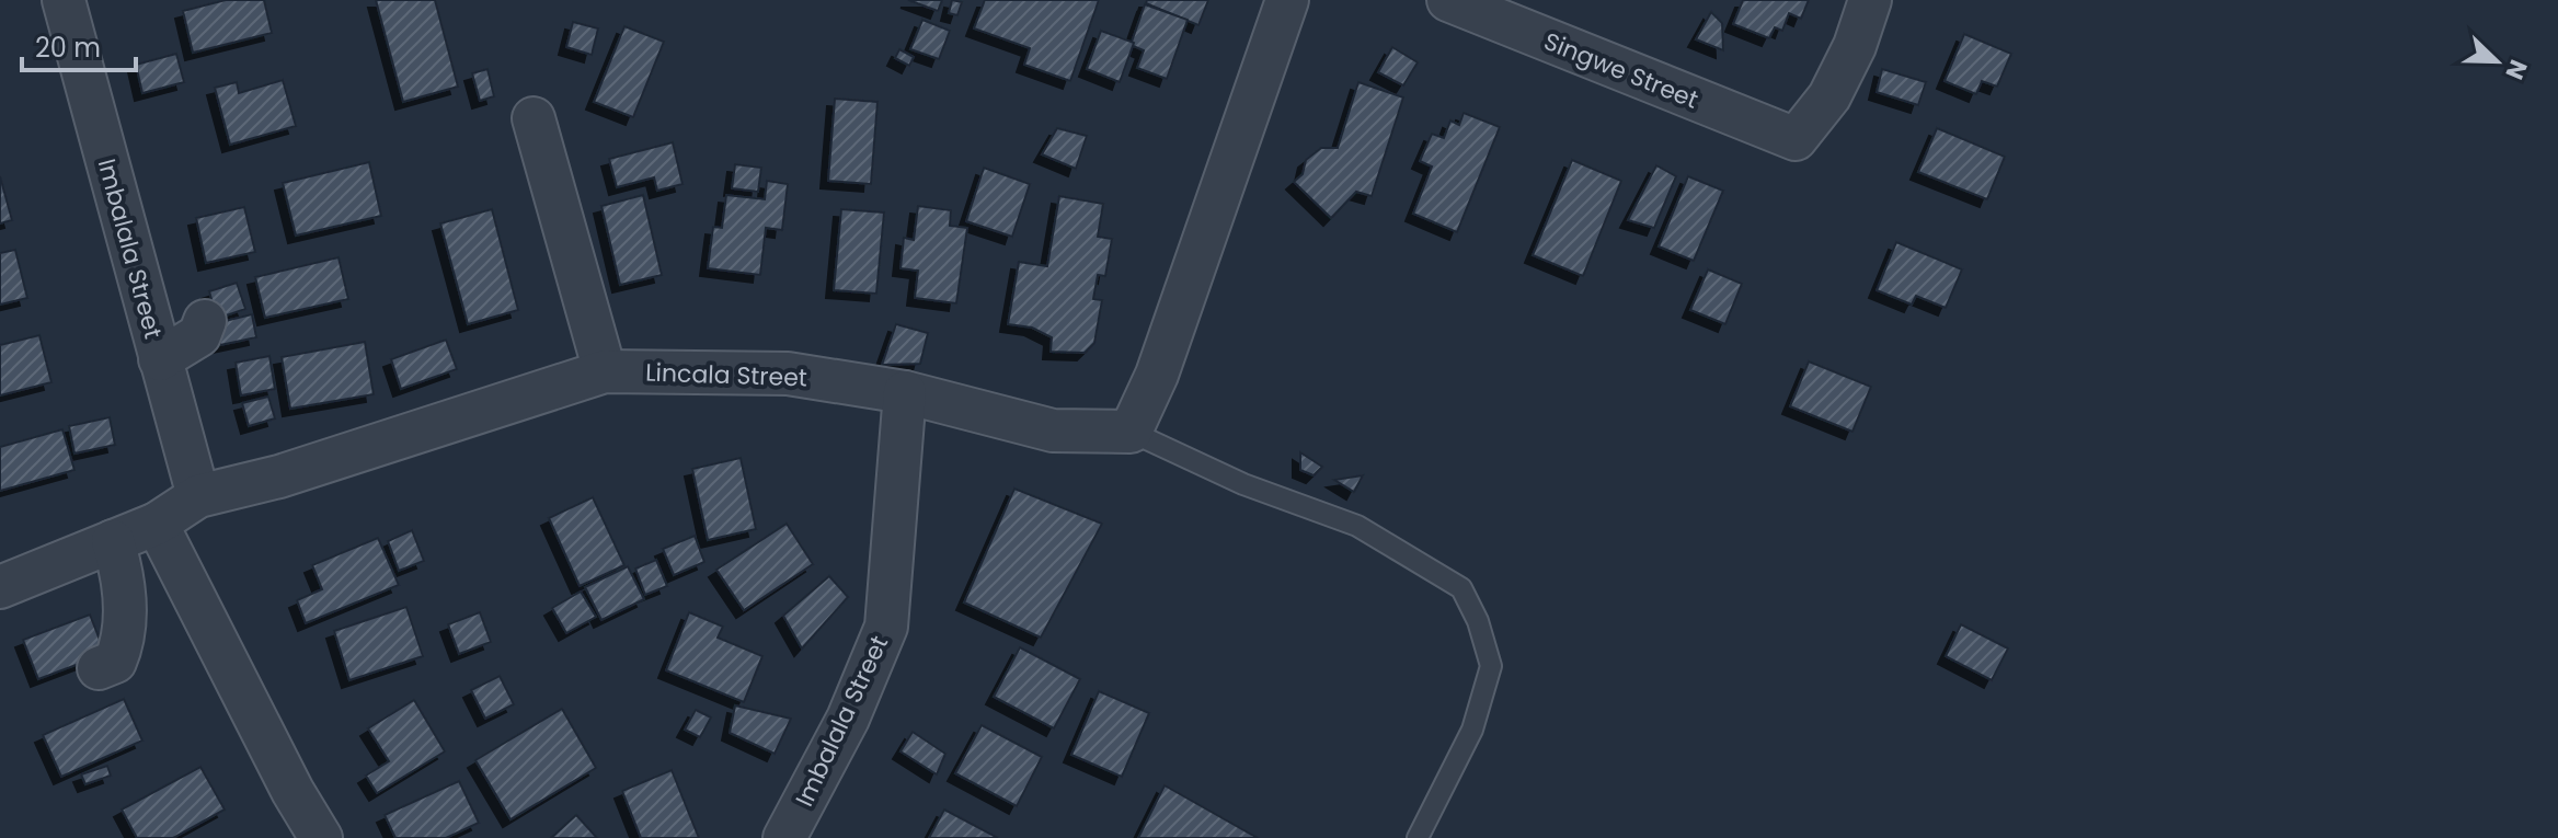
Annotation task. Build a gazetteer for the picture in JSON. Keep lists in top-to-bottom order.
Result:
{
  "streets": {
    "street": ["Singwe Street", "Imbalala Street", "Lincala Street"]
  },
  "crossings": [
    ["Imbalala Street", "Lincala Street"]
  ],
  "scale_bar": "20 m",
  "north": "bottom right"
}
